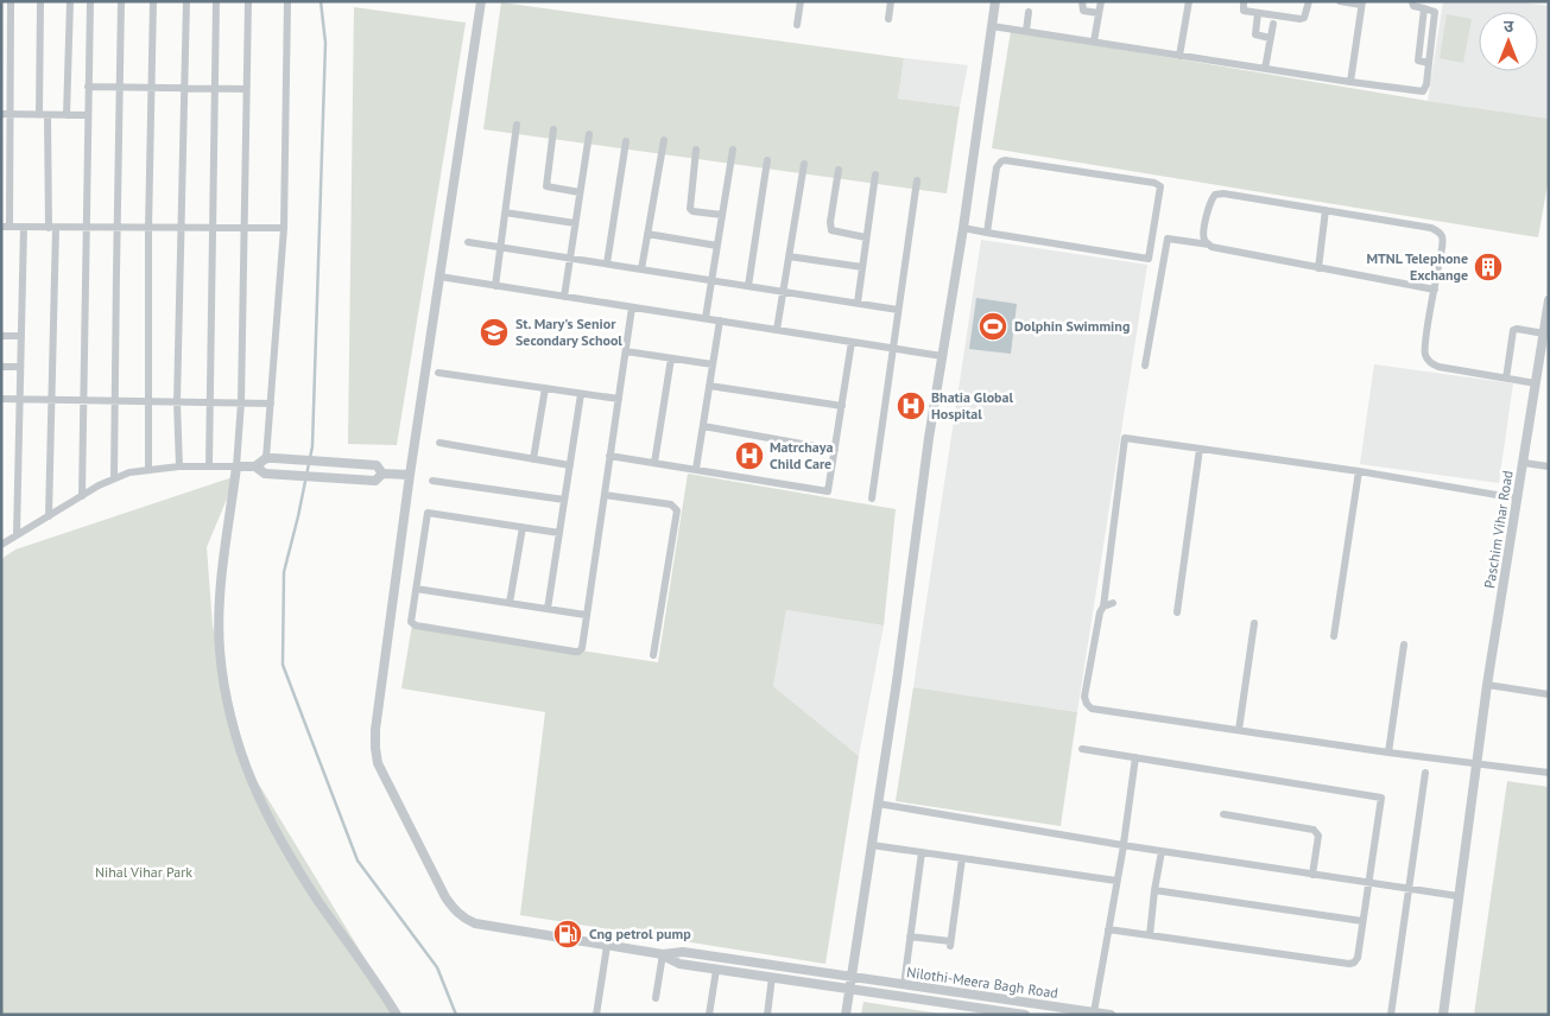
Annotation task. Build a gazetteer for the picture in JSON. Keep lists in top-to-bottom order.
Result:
{
  "streets": {
    "street": ["Paschim Vihar Road", "Nilothi-Meera Bagh Road"]
  },
  "parks": ["Nihal Vihar Park"],
  "places": {
    "building": ["MTNL Telephone Exchange"],
    "sports": ["Dolphin Swimming"],
    "school or university": ["St. Mary's Senior Secondary School"],
    "hospital": ["Bhatia Global Hospital", "Matrchaya Child Care"],
    "fuel station": ["Cng petrol pump"]
  },
  "north": "top"
}
